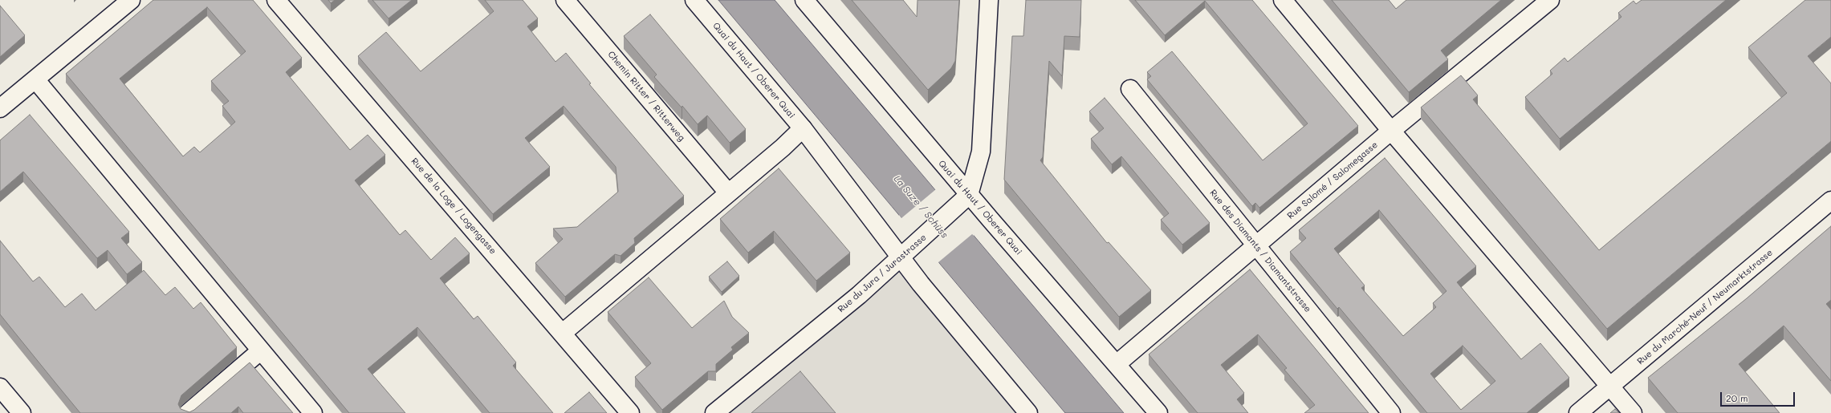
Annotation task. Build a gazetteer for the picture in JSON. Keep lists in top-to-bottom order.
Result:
{
  "streets": {
    "street": [
      "Quai du Haut / Oberer Quai",
      "Chemin Ritter / Ritterweg",
      "Rue Salomé / Salomegasse",
      "Rue de la Loge / Logengasse",
      "Rue des Diamants / Diamantstrasse",
      "Rue du Jura / Jurastrasse",
      "Rue du Marché-Neuf / Neumarktstrasse"
    ]
  },
  "crossings": [
    ["Quai du Haut / Oberer Quai", "Rue Salomé / Salomegasse"],
    ["Quai du Haut / Oberer Quai", "Rue du Jura / Jurastrasse"],
    ["Rue Salomé / Salomegasse", "Rue des Diamants / Diamantstrasse"]
  ],
  "water": ["La Suze / Schüss"],
  "scale_bar": "20 m"
}
